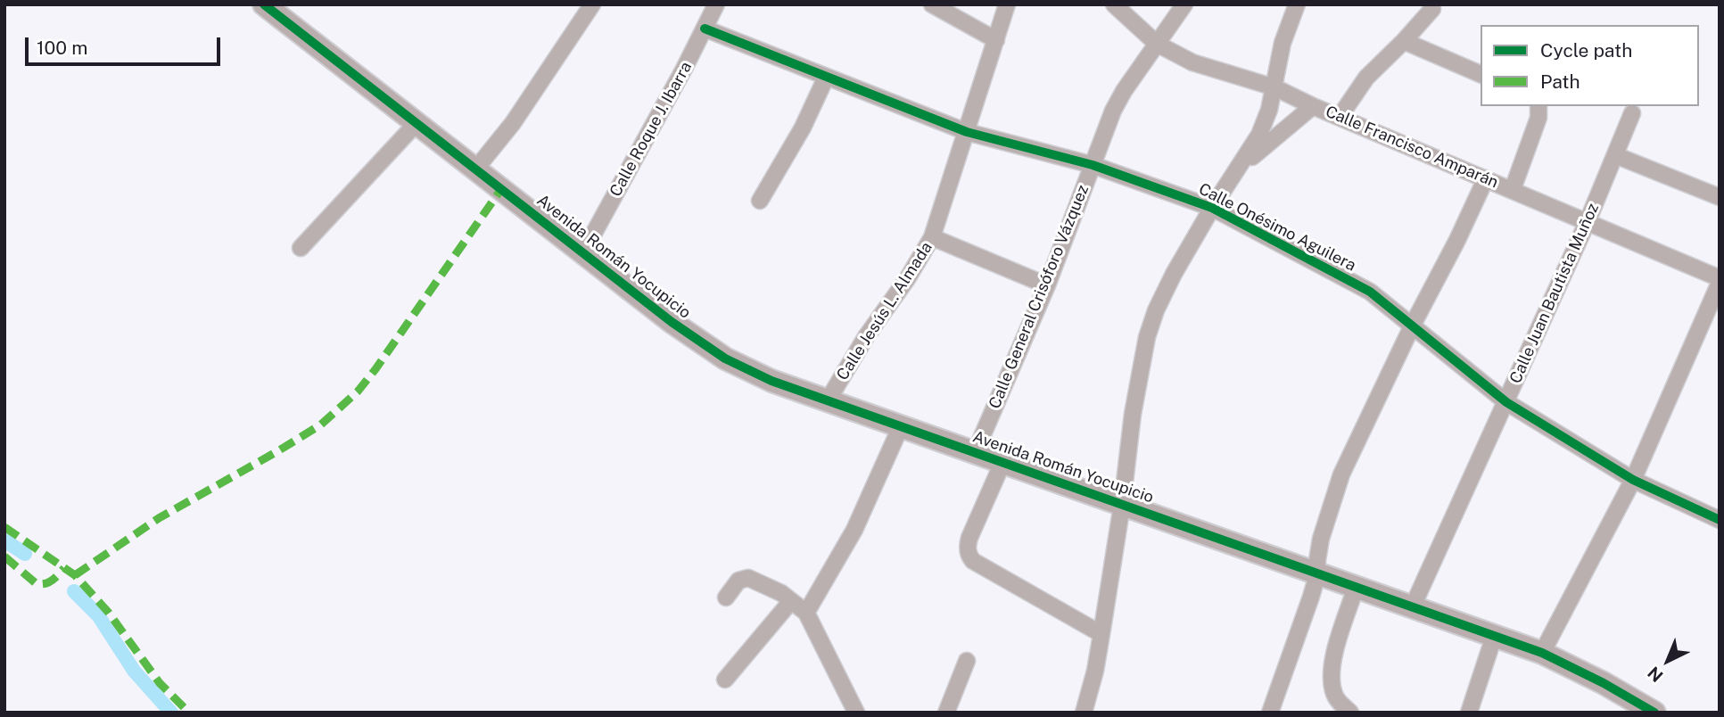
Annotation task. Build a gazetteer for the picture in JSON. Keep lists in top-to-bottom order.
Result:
{
  "streets": {
    "street": [
      "Calle Roque J. Ibarra",
      "Calle Francisco Amparán",
      "Calle Onésimo Aguilera",
      "Avenida Román Yocupicio",
      "Calle Juan Bautista Muñoz",
      "Calle General Crisóforo Vázquez",
      "Calle Jesús L. Almada"
    ]
  },
  "crossings": [
    ["Calle Roque J. Ibarra", "Calle Onésimo Aguilera"],
    ["Calle Roque J. Ibarra", "Avenida Román Yocupicio"],
    ["Calle Francisco Amparán", "Calle Juan Bautista Muñoz"],
    ["Calle Francisco Amparán", "Calle General Crisóforo Vázquez"],
    ["Calle Onésimo Aguilera", "Calle Juan Bautista Muñoz"],
    ["Calle Onésimo Aguilera", "Calle General Crisóforo Vázquez"],
    ["Calle Onésimo Aguilera", "Calle Jesús L. Almada"],
    ["Avenida Román Yocupicio", "Calle Juan Bautista Muñoz"],
    ["Avenida Román Yocupicio", "Calle General Crisóforo Vázquez"],
    ["Avenida Román Yocupicio", "Calle Jesús L. Almada"]
  ],
  "legend": ["Cycle path", "Path"],
  "scale_bar": "100 m",
  "north": "bottom left"
}
